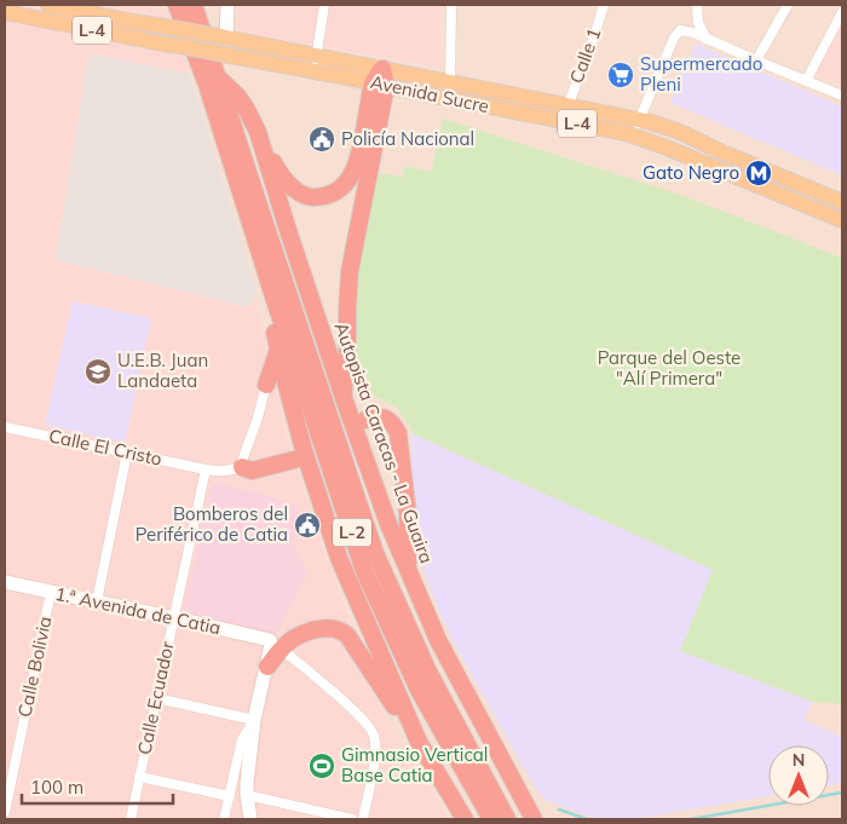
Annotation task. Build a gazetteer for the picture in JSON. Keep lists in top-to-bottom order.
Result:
{
  "streets": {
    "highway": ["Autopista Caracas - La Guaira", "L-2"],
    "main road": ["L-4", "Avenida Sucre"],
    "street": [
      "Calle 1",
      "Calle El Cristo",
      "1.ª Avenida de Catia",
      "Calle Bolivia",
      "Calle Ecuador"
    ]
  },
  "crossings": [
    ["Calle 1", "Avenida Sucre"],
    ["Autopista Caracas - La Guaira", "L-2"],
    ["Calle El Cristo", "Calle Ecuador"],
    ["1.ª Avenida de Catia", "Calle Bolivia"],
    ["1.ª Avenida de Catia", "Calle Ecuador"]
  ],
  "parks": ["Parque del Oeste \"Alí Primera\""],
  "places": {
    "supermarket": ["Supermercado Pleni"],
    "public building": ["Policía Nacional", "Bomberos del Periférico de Catia"],
    "metro station": ["Gato Negro"],
    "school or university": ["U.E.B. Juan Landaeta"],
    "sports": ["Gimnasio Vertical Base Catia"]
  },
  "scale_bar": "100 m",
  "north": "top"
}
